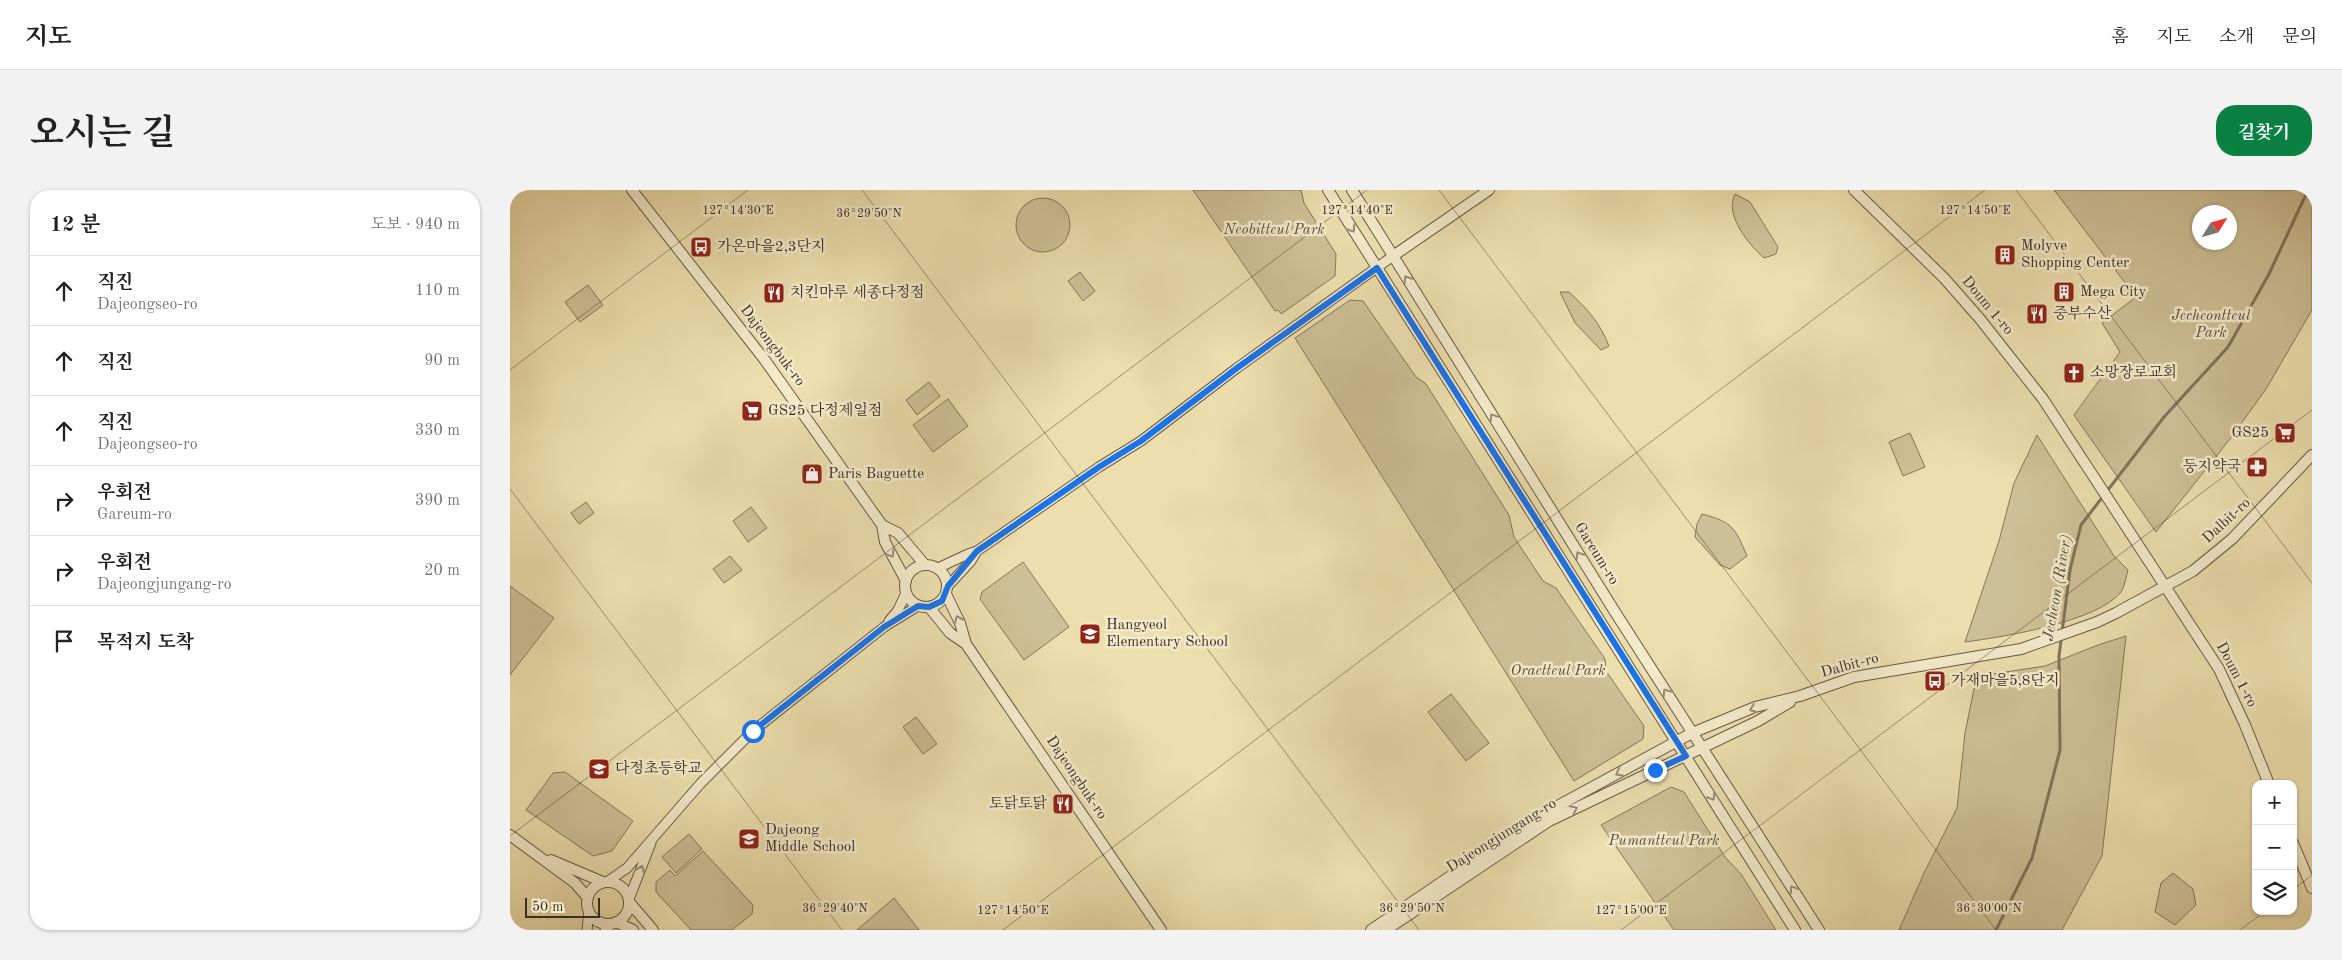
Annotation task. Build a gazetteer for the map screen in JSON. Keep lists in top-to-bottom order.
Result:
{
  "streets": {
    "street": [
      "Doum 1-ro",
      "Dajeongbuk-ro",
      "Dalbit-ro",
      "Gareum-ro",
      "Dajeongjungang-ro"
    ]
  },
  "crossings": [
    ["Doum 1-ro", "Dalbit-ro"],
    ["Dalbit-ro", "Gareum-ro"],
    ["Dalbit-ro", "Dajeongjungang-ro"],
    ["Gareum-ro", "Dajeongjungang-ro"]
  ],
  "water": ["Jecheon (River)"],
  "parks": [
    "Neobitteul Park",
    "Jecheontteul Park",
    "Oraetteul Park",
    "Pumantteul Park"
  ],
  "places": {
    "bus stop": ["가온마을2,3단지", "가재마을5,8단지"],
    "building": ["Molyve Shopping Center", "Mega City"],
    "restaurant": ["치킨마루 세종다정점", "중부수산", "토닭토닭"],
    "church": ["소망장로교회"],
    "supermarket": ["GS25 다정제일점", "GS25"],
    "pharmacy": ["둥지약국"],
    "shop": ["Paris Baguette"],
    "school or university": ["Hangyeol Elementary School", "다정초등학교", "Dajeong Middle School"]
  },
  "scale_bar": "50 m",
  "north": "top right",
  "page": {
    "header": "지도",
    "nav": [
      "홈",
      "지도",
      "소개",
      "문의"
    ],
    "title": "오시는 길",
    "buttons": "길찾기",
    "heading": ["12 분", "도보 · 940 m"],
    "list": [
      ["직진", "Dajeongseo-ro", "110 m"],
      ["직진", "90 m"],
      ["직진", "Dajeongseo-ro", "330 m"],
      ["우회전", "Gareum-ro", "390 m"],
      ["우회전", "Dajeongjungang-ro", "20 m"],
      "목적지 도착"
    ],
    "map_buttons": ["+", "−"],
    "scale": "50 m"
  },
  "coordinates": [
    "127°14'30\"E",
    "127°14'40\"E",
    "127°14'50\"E",
    "36°29'50\"N",
    "36°29'40\"N",
    "36°30'00\"N",
    "127°15'00\"E"
  ]
}
